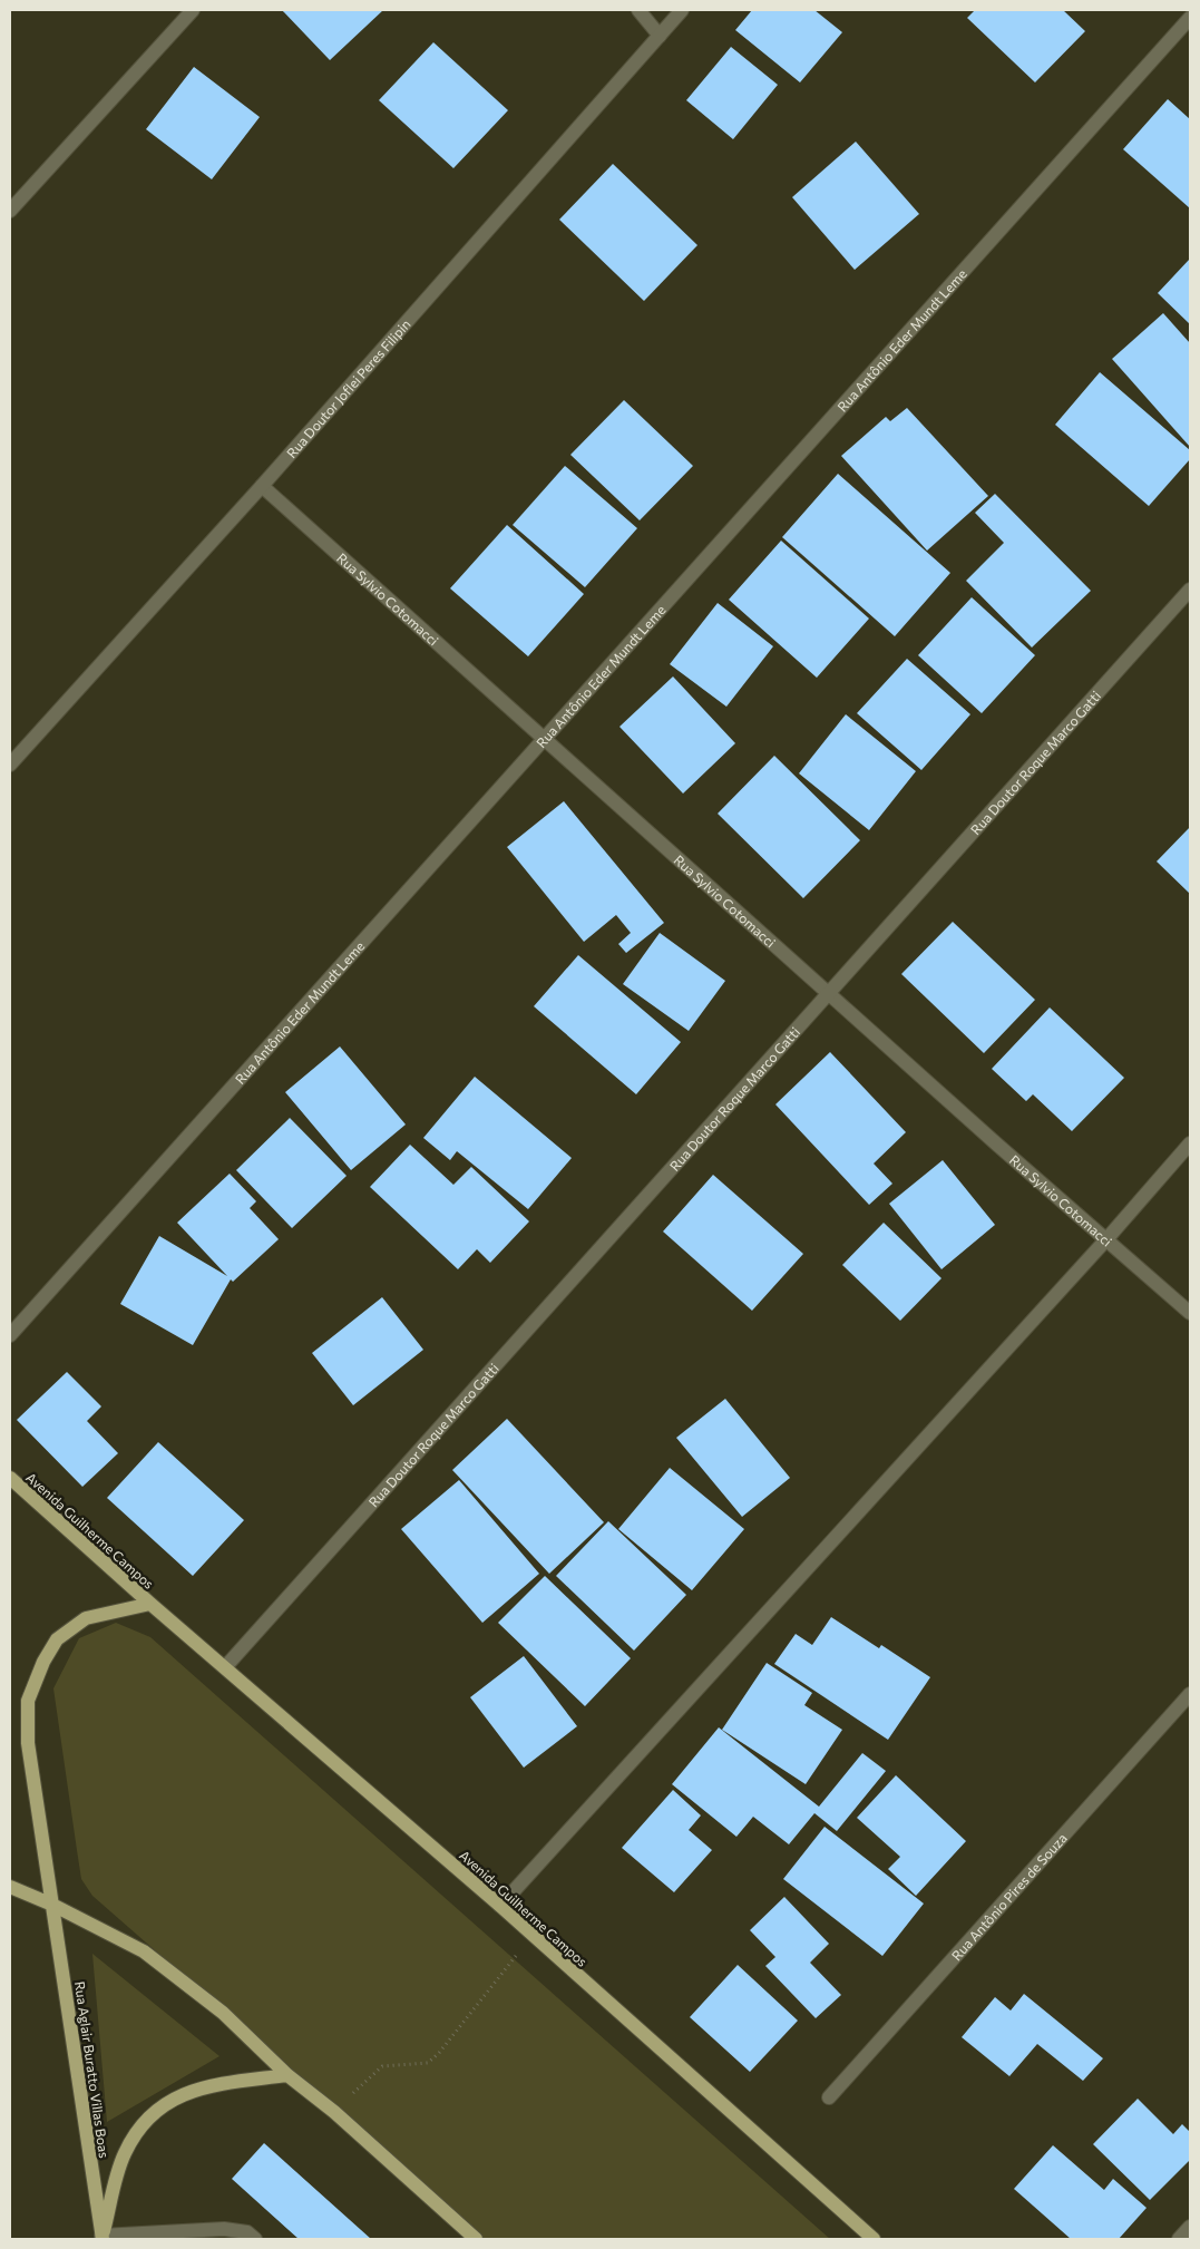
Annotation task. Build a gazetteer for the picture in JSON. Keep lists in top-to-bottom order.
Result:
{
  "streets": {
    "main road": ["Avenida Guilherme Campos", "Rua Aglair Buratto Villas Boas"],
    "street": [
      "Rua Antônio Eder Mundt Leme",
      "Rua Doutor Joflei Peres Filipin",
      "Rua Sylvio Cotomacci",
      "Rua Doutor Roque Marco Gatti",
      "Rua Antônio Pires de Souza"
    ]
  },
  "crossings": [
    ["Rua Antônio Eder Mundt Leme", "Rua Sylvio Cotomacci"],
    ["Rua Doutor Joflei Peres Filipin", "Rua Sylvio Cotomacci"],
    ["Rua Sylvio Cotomacci", "Rua Doutor Roque Marco Gatti"],
    ["Rua Doutor Roque Marco Gatti", "Avenida Guilherme Campos"],
    ["Avenida Guilherme Campos", "Rua Aglair Buratto Villas Boas"]
  ]
}
